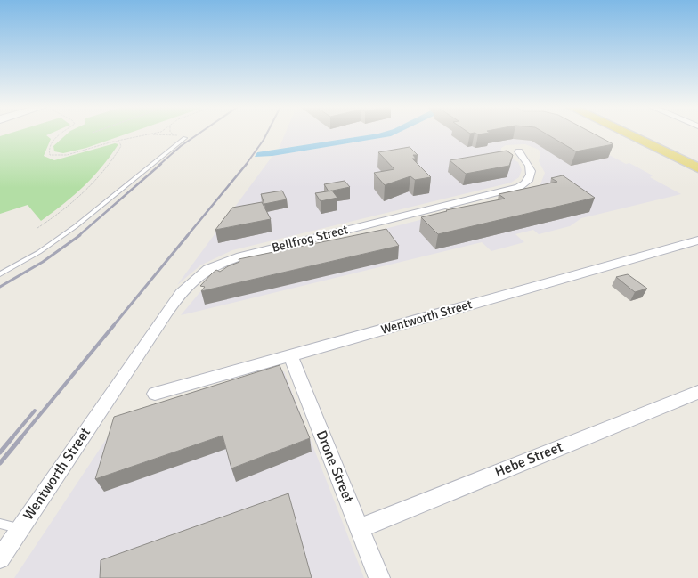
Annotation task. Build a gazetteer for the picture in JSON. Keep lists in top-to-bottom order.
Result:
{
  "streets": {
    "street": [
      "Bellfrog Street",
      "Wentworth Street",
      "Hebe Street",
      "Drone Street"
    ]
  },
  "crossings": [
    ["Bellfrog Street", "Wentworth Street"],
    ["Wentworth Street", "Drone Street"],
    ["Hebe Street", "Drone Street"]
  ]
}
